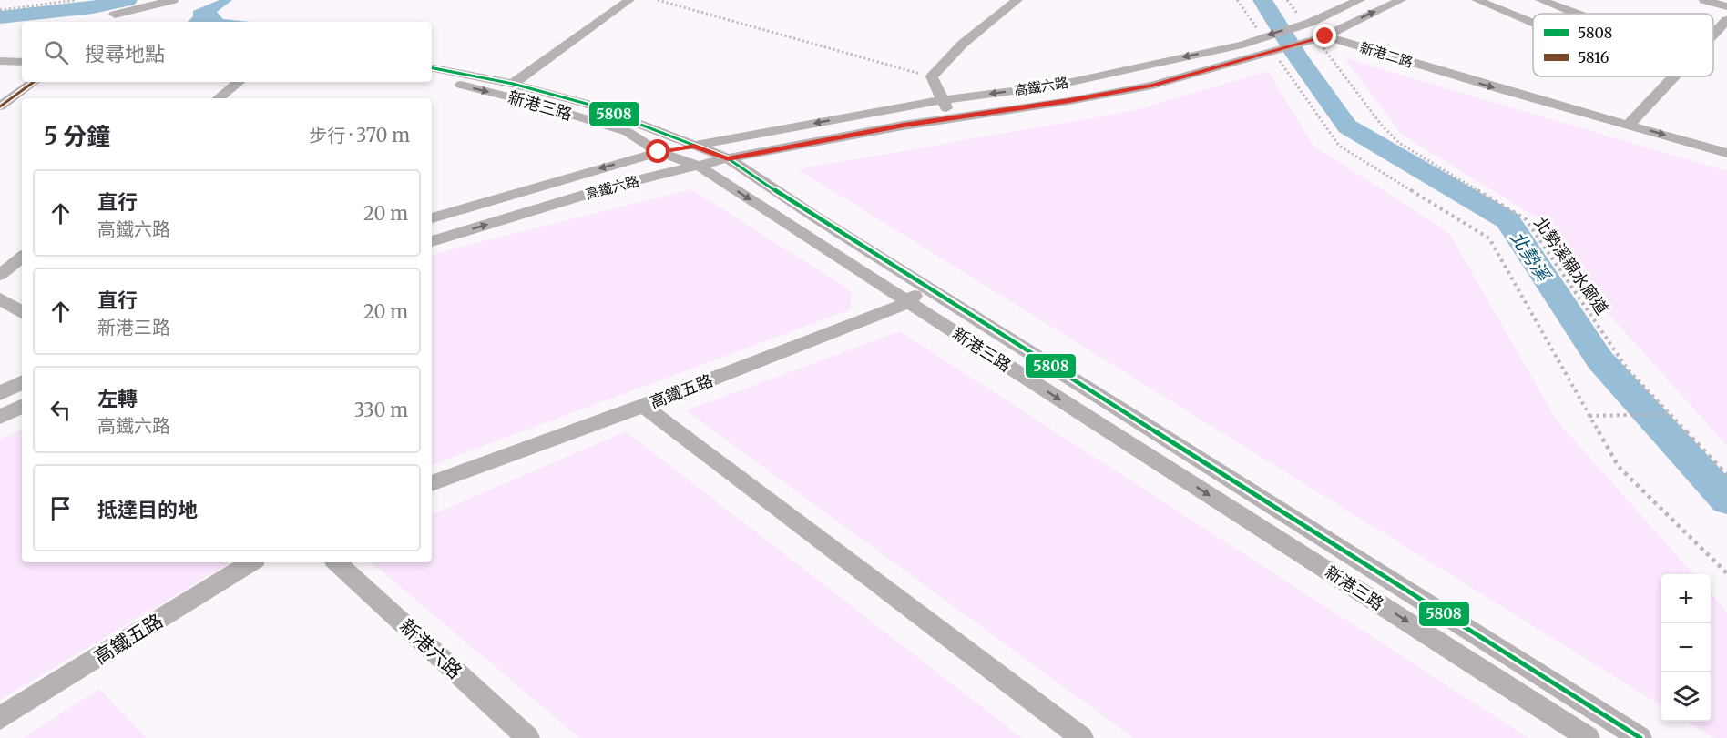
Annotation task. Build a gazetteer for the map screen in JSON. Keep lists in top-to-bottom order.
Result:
{
  "streets": {
    "street": [
      "新港二路",
      "高鐵六路",
      "新港三路",
      "高鐵五路",
      "新港六路"
    ],
    "path": ["北勢溪親水廊道"]
  },
  "crossings": [
    ["新港二路", "高鐵六路"],
    ["新港二路", "北勢溪親水廊道"],
    ["高鐵六路", "新港三路"],
    ["高鐵六路", "北勢溪親水廊道"],
    ["新港三路", "高鐵五路"]
  ],
  "water": ["北勢溪"],
  "lines": ["transit line 5808", "transit line 5816"],
  "legend": ["5808", "5816"],
  "page": {
    "search": "搜尋地點",
    "heading": ["5 分鐘", "步行 · 370 m"],
    "list": [
      ["直行", "高鐵六路", "20 m"],
      ["直行", "新港三路", "20 m"],
      ["左轉", "高鐵六路", "330 m"],
      "抵達目的地"
    ],
    "map_buttons": ["+", "−"]
  }
}
